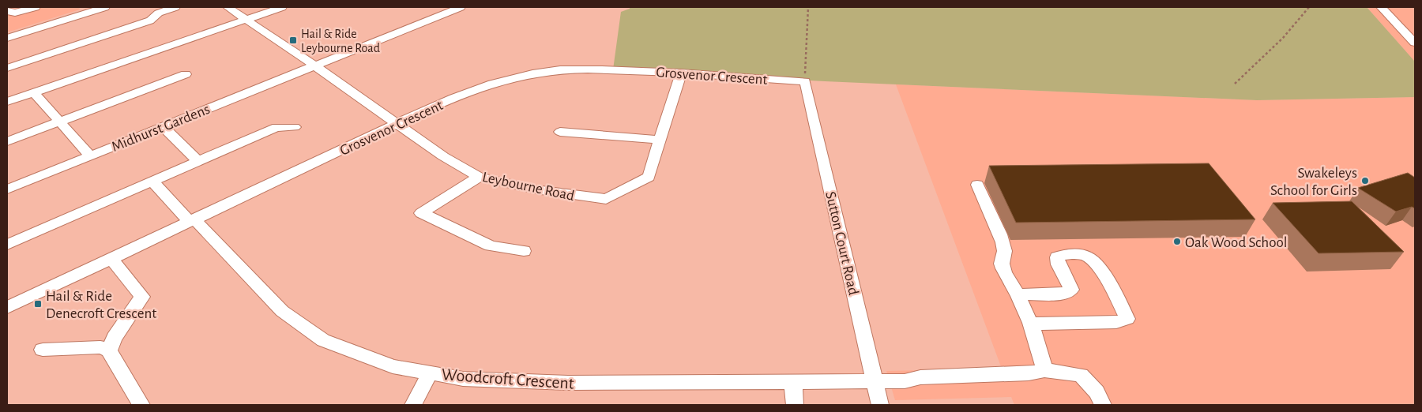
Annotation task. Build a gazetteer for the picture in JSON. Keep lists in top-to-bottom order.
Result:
{
  "streets": {
    "street": [
      "Grosvenor Crescent",
      "Midhurst Gardens",
      "Leybourne Road",
      "Sutton Court Road",
      "Woodcroft Crescent"
    ]
  },
  "crossings": [
    ["Grosvenor Crescent", "Leybourne Road"],
    ["Grosvenor Crescent", "Sutton Court Road"],
    ["Grosvenor Crescent", "Woodcroft Crescent"],
    ["Midhurst Gardens", "Leybourne Road"],
    ["Sutton Court Road", "Woodcroft Crescent"]
  ],
  "places": {
    "transit": ["Hail & Ride Leybourne Road", "Hail & Ride Denecroft Crescent"],
    "other": ["Swakeleys School for Girls", "Oak Wood School"]
  }
}
